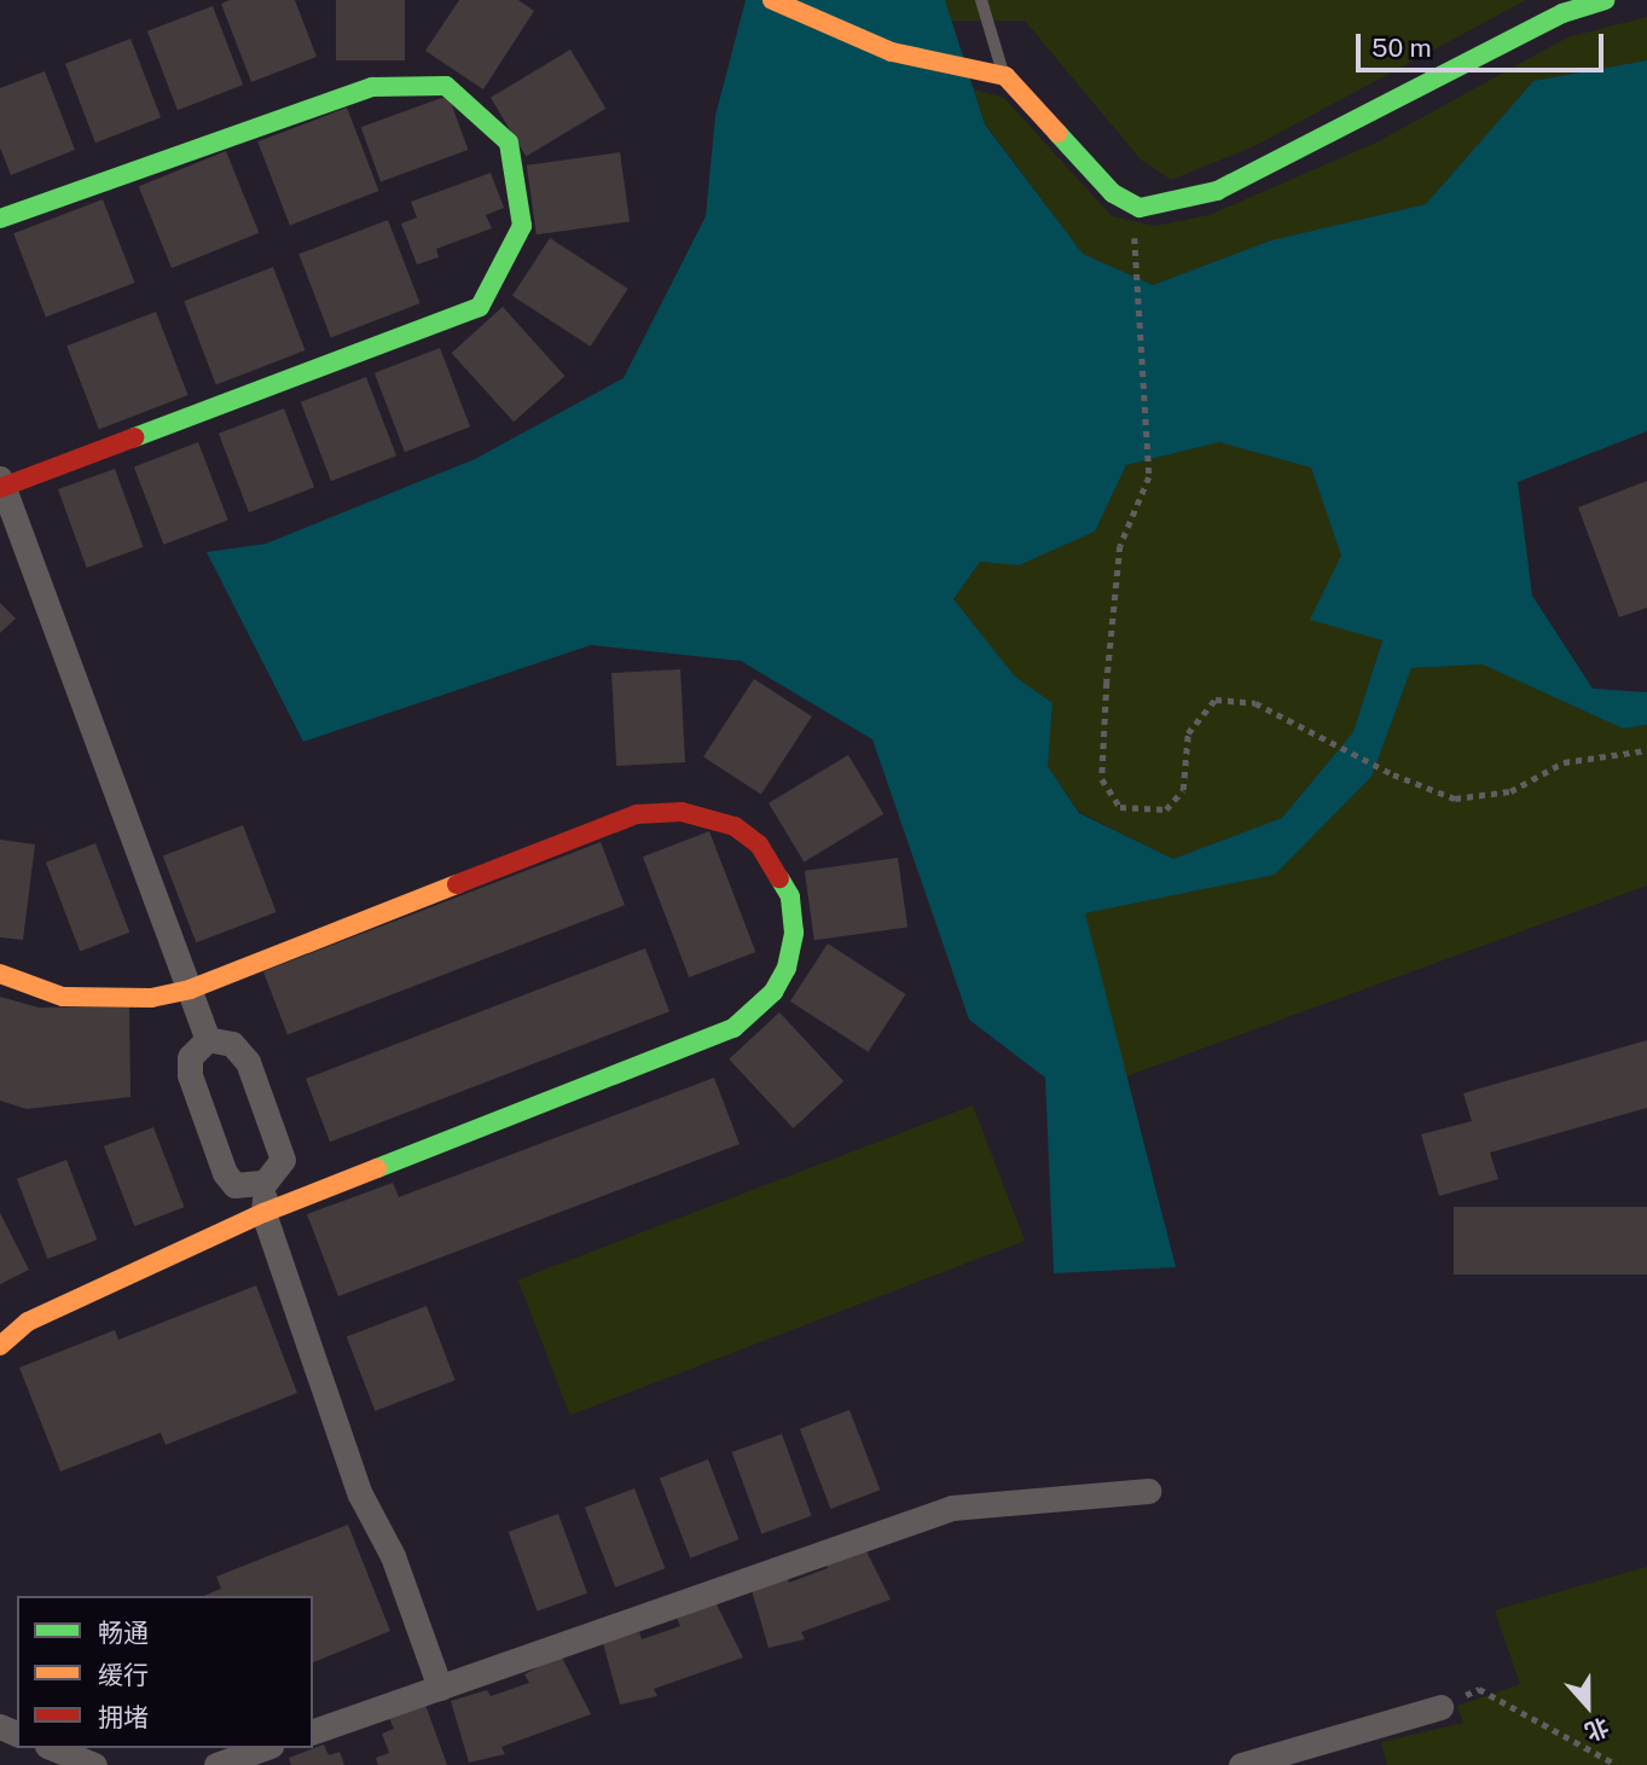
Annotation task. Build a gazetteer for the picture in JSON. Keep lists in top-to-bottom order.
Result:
{
  "legend": ["畅通", "缓行", "拥堵"],
  "scale_bar": "50 m",
  "north": "bottom"
}
